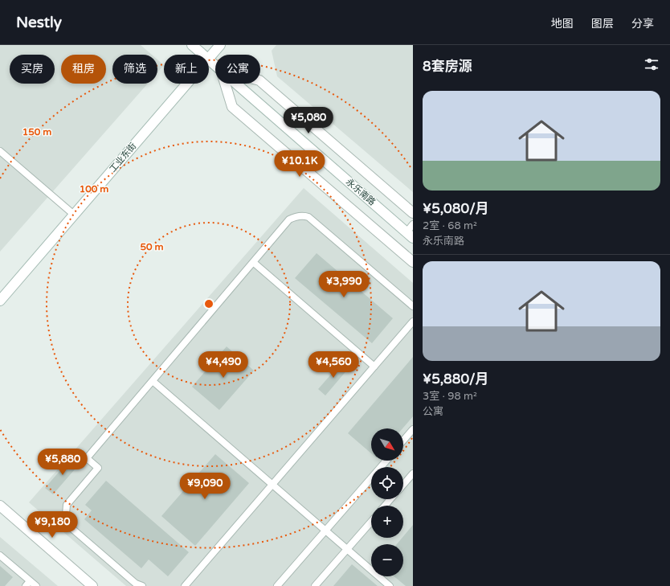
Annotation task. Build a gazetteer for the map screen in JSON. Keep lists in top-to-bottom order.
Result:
{
  "streets": {
    "street": ["工业东街", "永乐南路"]
  },
  "north": "bottom right",
  "page": {
    "header": "Nestly",
    "nav": ["地图", "图层", "分享"],
    "heading": "8套房源",
    "chip": [
      "买房",
      "租房",
      "筛选",
      "新上",
      "公寓"
    ],
    "list": [
      {
        "name": "¥5,080/月",
        "note": "2室 · 68 m² · 永乐南路"
      },
      {
        "name": "¥5,880/月",
        "note": "3室 · 98 m² · 公寓"
      }
    ],
    "price": [
      "¥5,080",
      "¥10.1K",
      "¥3,990",
      "¥4,490",
      "¥4,560",
      "¥5,880",
      "¥9,090",
      "¥9,180"
    ],
    "map_buttons": ["+", "−"]
  },
  "rings": ["150 m", "100 m", "50 m"]
}
